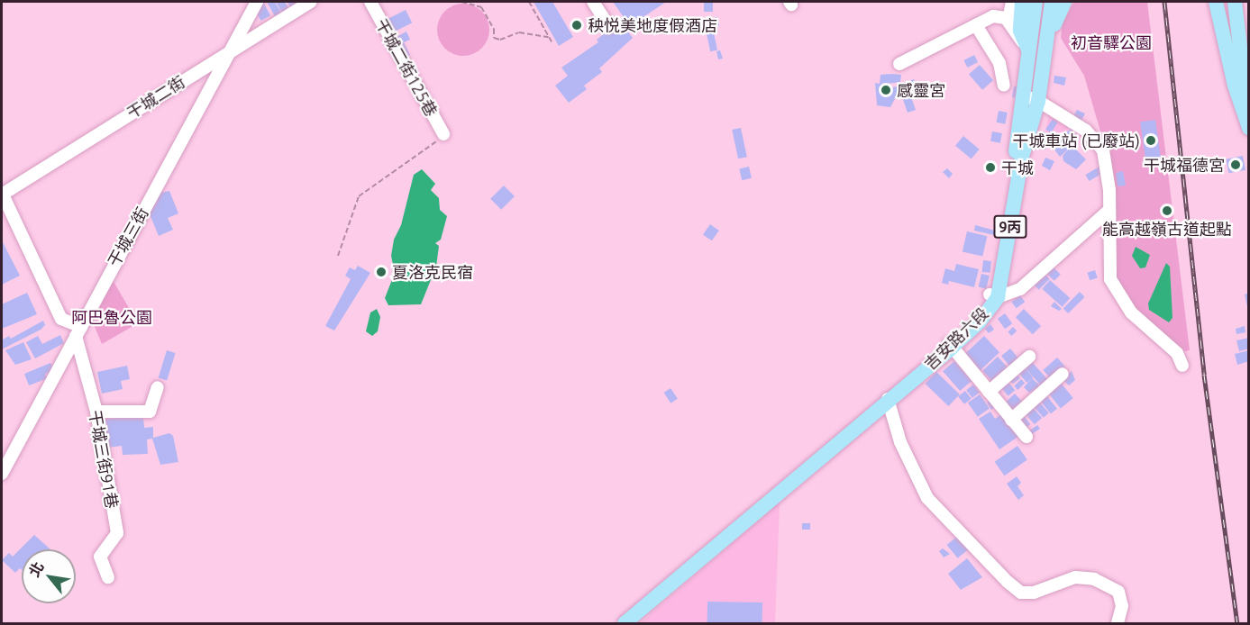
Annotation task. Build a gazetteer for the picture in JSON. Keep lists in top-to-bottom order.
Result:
{
  "streets": {
    "main road": ["9丙", "吉安路六段"],
    "street": [
      "干城二街125巷",
      "干城二街",
      "干城三街",
      "干城三街91巷"
    ]
  },
  "crossings": [
    ["干城二街", "干城三街"],
    ["干城三街", "干城三街91巷"]
  ],
  "parks": ["初音驛公園", "阿巴魯公園"],
  "places": [
    "秧悦美地度假酒店",
    "感靈宮",
    "干城車站 (已廢站)",
    "干城福德宮",
    "干城",
    "能高越嶺古道起點",
    "夏洛克民宿"
  ],
  "north": "top left"
}
